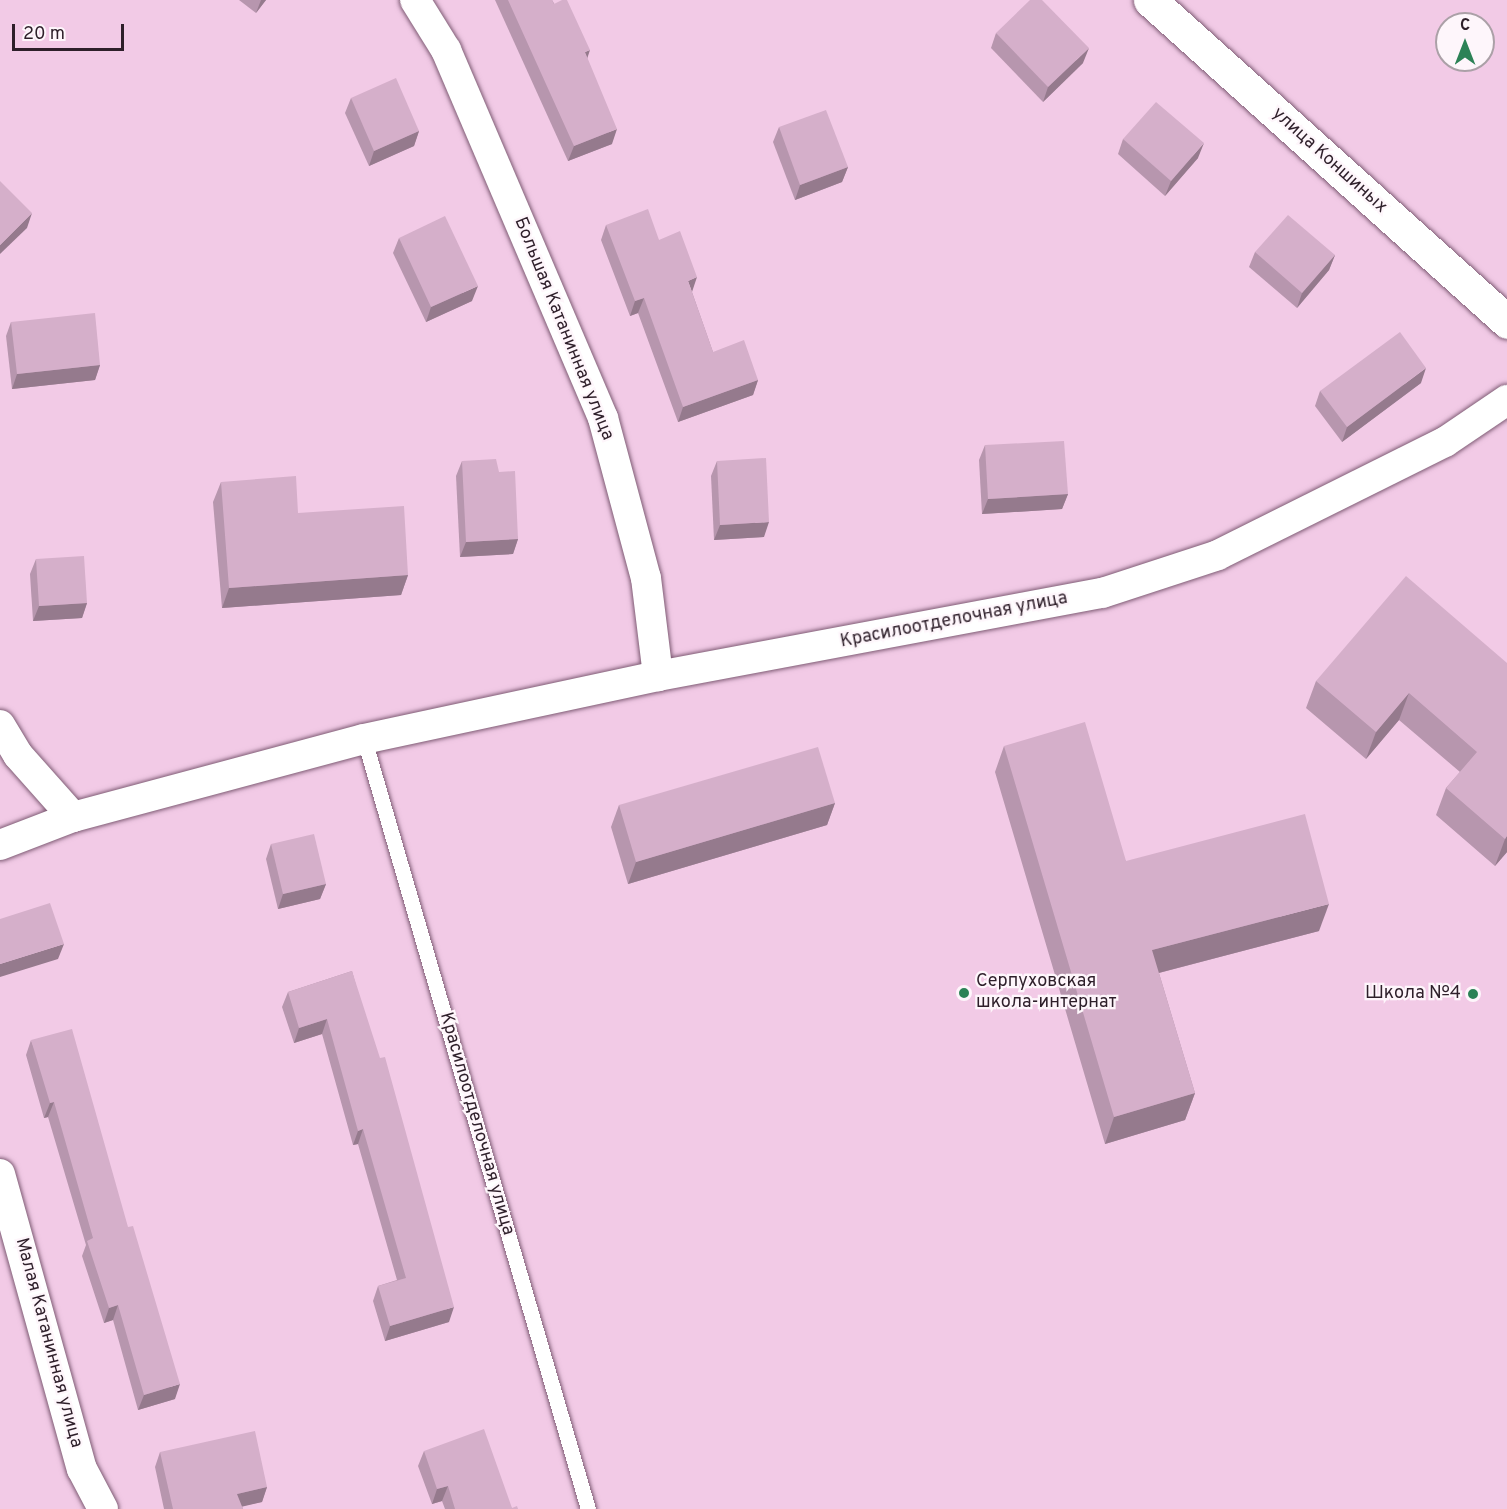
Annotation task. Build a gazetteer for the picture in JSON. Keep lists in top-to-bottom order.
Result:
{
  "streets": {
    "main road": ["улица Коншиных"],
    "street": ["Большая Катанинная улица", "Красилоотделочная улица", "Малая Катанинная улица"]
  },
  "crossings": [
    ["Большая Катанинная улица", "Красилоотделочная улица"]
  ],
  "places": ["Серпуховская школа-интернат", "Школа №4"],
  "scale_bar": "20 m",
  "north": "top"
}
